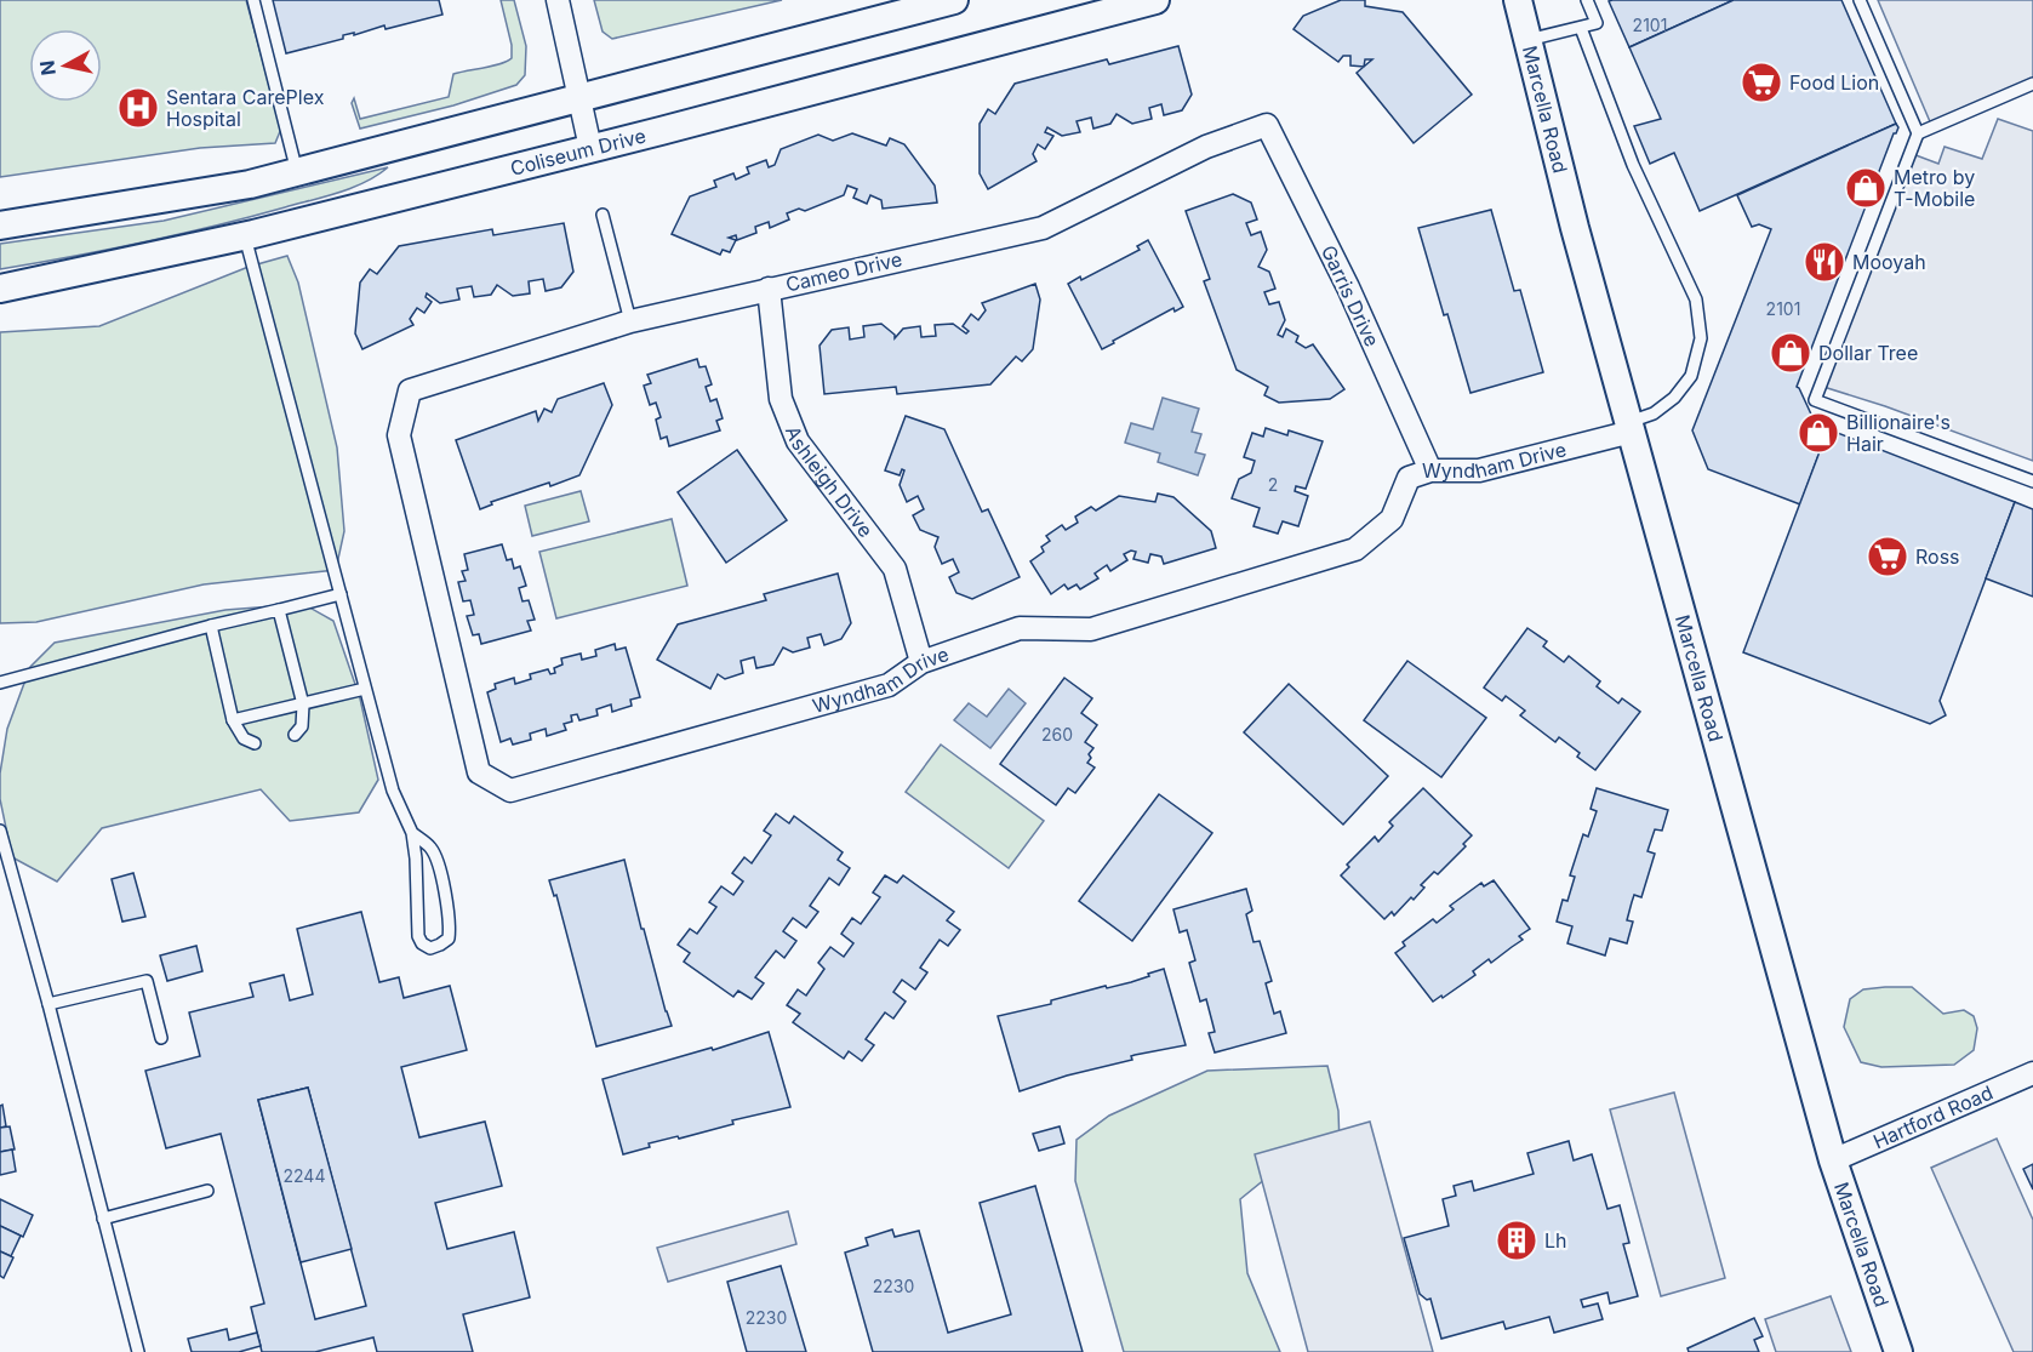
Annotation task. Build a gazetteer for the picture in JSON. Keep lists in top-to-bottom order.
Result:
{
  "streets": {
    "street": [
      "Marcella Road",
      "Coliseum Drive",
      "Cameo Drive",
      "Garris Drive",
      "Wyndham Drive",
      "Ashleigh Drive",
      "Hartford Road"
    ]
  },
  "crossings": [
    ["Marcella Road", "Wyndham Drive"],
    ["Marcella Road", "Hartford Road"],
    ["Cameo Drive", "Garris Drive"],
    ["Cameo Drive", "Wyndham Drive"],
    ["Cameo Drive", "Ashleigh Drive"],
    ["Garris Drive", "Wyndham Drive"],
    ["Wyndham Drive", "Ashleigh Drive"]
  ],
  "places": {
    "supermarket": ["Food Lion", "Ross"],
    "hospital": ["Sentara CarePlex Hospital"],
    "shop": ["Metro by T-Mobile", "Dollar Tree", "Billionaire's Hair"],
    "restaurant": ["Mooyah"],
    "building": ["Lh"]
  },
  "house_numbers": [
    "2101",
    "2101",
    "2",
    "260",
    "2244",
    "2230",
    "2230"
  ],
  "north": "left"
}
